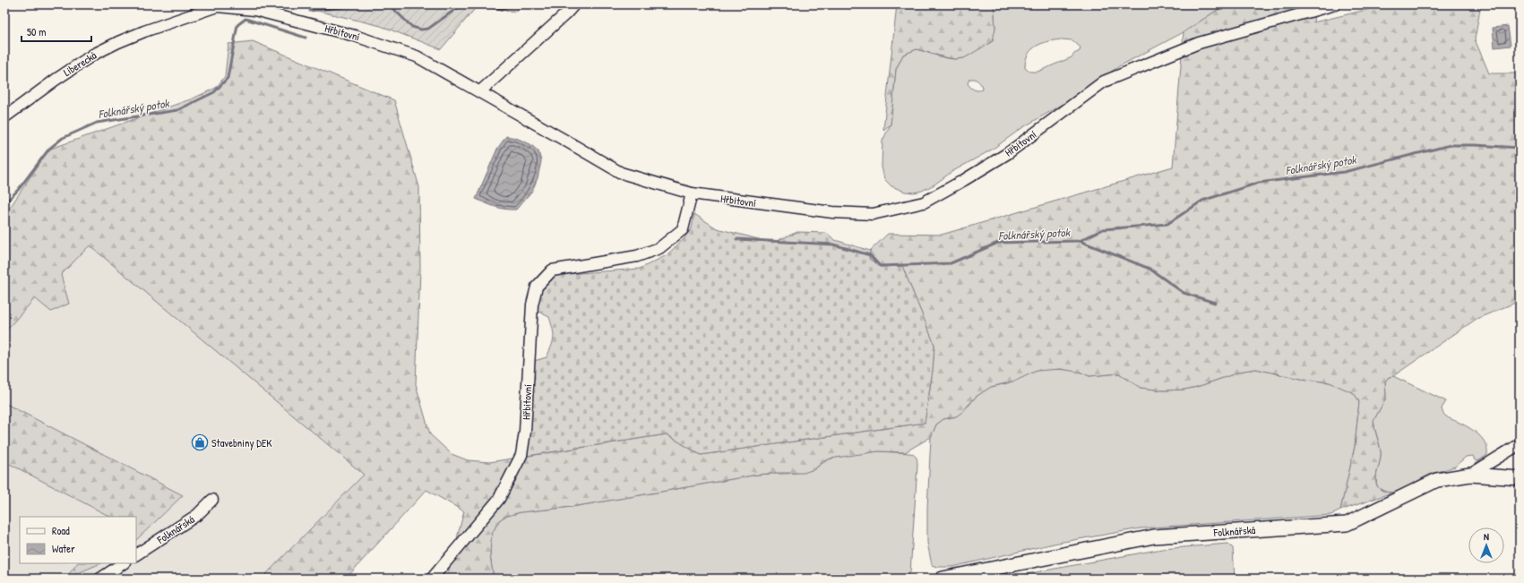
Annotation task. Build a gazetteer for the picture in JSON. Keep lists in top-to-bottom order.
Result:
{
  "streets": {
    "street": ["Hřbitovní", "Liberecká", "Folknářská"]
  },
  "crossings": [
    ["Hřbitovní", "Liberecká"]
  ],
  "water": ["Folknářský potok"],
  "places": {
    "shop": ["Stavebniny DEK"]
  },
  "legend": ["Road", "Water"],
  "scale_bar": "50 m",
  "north": "top"
}
